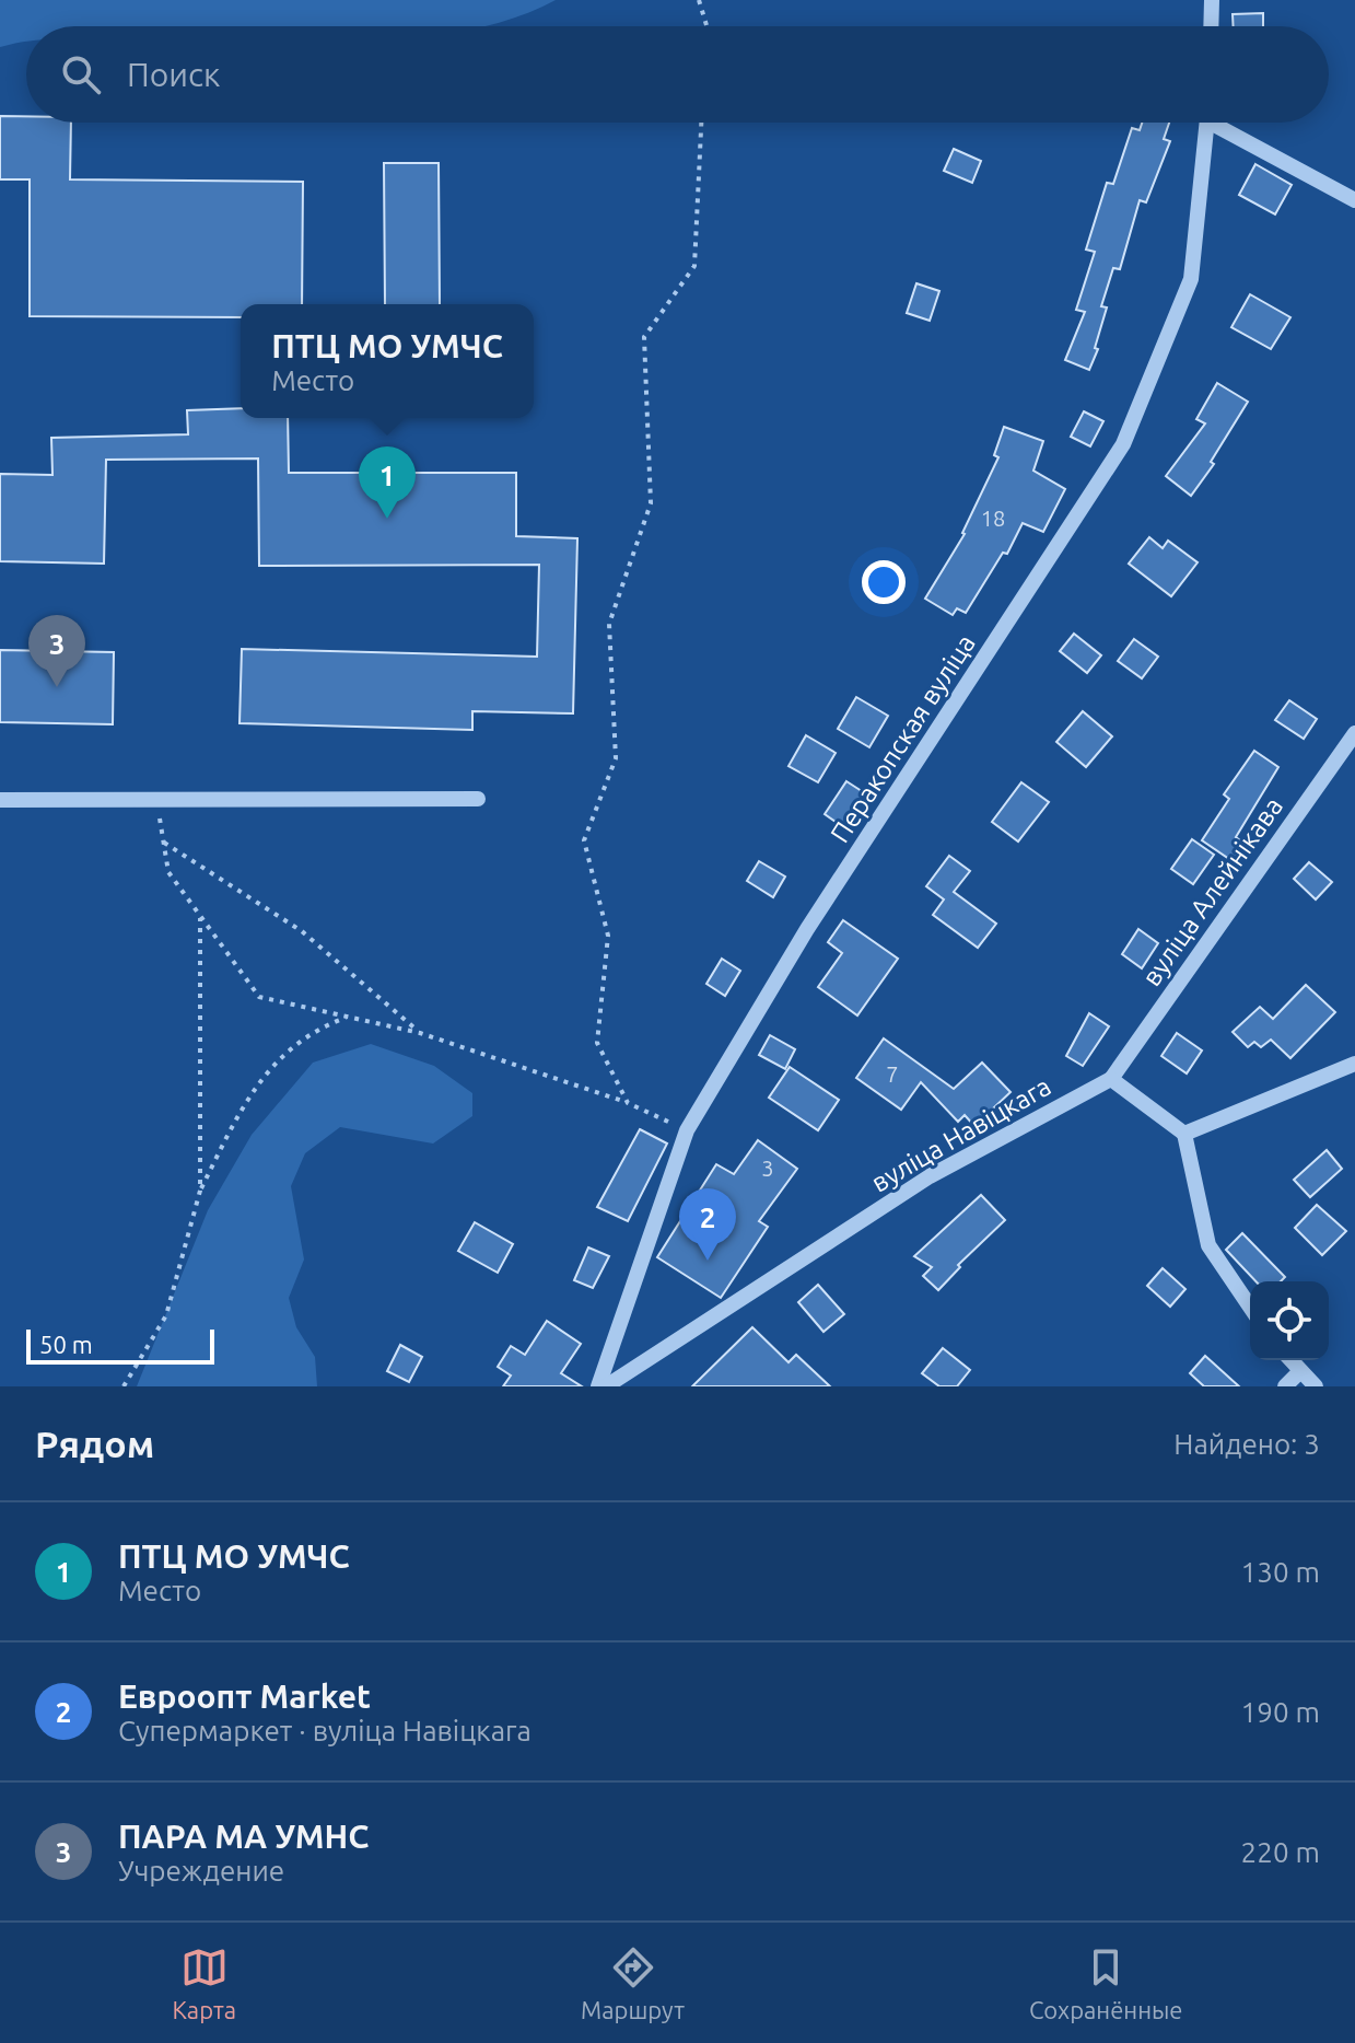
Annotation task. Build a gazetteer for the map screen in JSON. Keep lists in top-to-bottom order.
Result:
{
  "streets": {
    "street": ["Перакопская вуліца", "вуліца Алейнікава", "вуліца Навіцкага"]
  },
  "crossings": [
    ["вуліца Алейнікава", "вуліца Навіцкага"]
  ],
  "house_numbers": ["18", "7", "3"],
  "scale_bar": "50 m",
  "page": {
    "search": "Поиск",
    "popup": ["ПТЦ МО УМЧС", "Место"],
    "pins": ["1", "3", "2"],
    "scale": "50 m",
    "heading": ["Рядом", "Найдено: 3"],
    "list": [
      {
        "mark": "1",
        "name": "ПТЦ МО УМЧС",
        "note": "Место",
        "value": "130 m"
      },
      {
        "mark": "2",
        "name": "Евроопт Market",
        "note": "Супермаркет · вуліца Навіцкага",
        "value": "190 m"
      },
      {
        "mark": "3",
        "name": "ПАРА МА УМНС",
        "note": "Учреждение",
        "value": "220 m"
      }
    ],
    "nav": ["Карта", "Маршрут", "Сохранённые"]
  }
}
